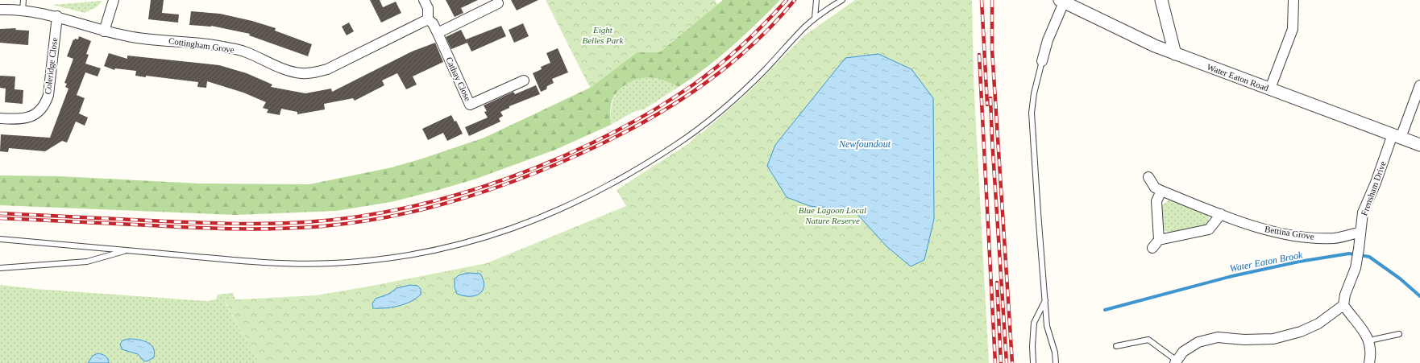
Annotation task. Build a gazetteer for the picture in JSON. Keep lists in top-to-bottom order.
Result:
{
  "streets": {
    "street": [
      "Cottingham Grove",
      "Coleridge Close",
      "Water Eaton Road",
      "Cathay Close",
      "Frensham Drive",
      "Bettina Grove"
    ]
  },
  "crossings": [
    ["Cottingham Grove", "Coleridge Close"],
    ["Cottingham Grove", "Cathay Close"],
    ["Water Eaton Road", "Frensham Drive"],
    ["Frensham Drive", "Bettina Grove"]
  ],
  "water": ["Newfoundout", "Water Eaton Brook"],
  "parks": ["Eight Belles Park", "Blue Lagoon Local Nature Reserve"]
}
